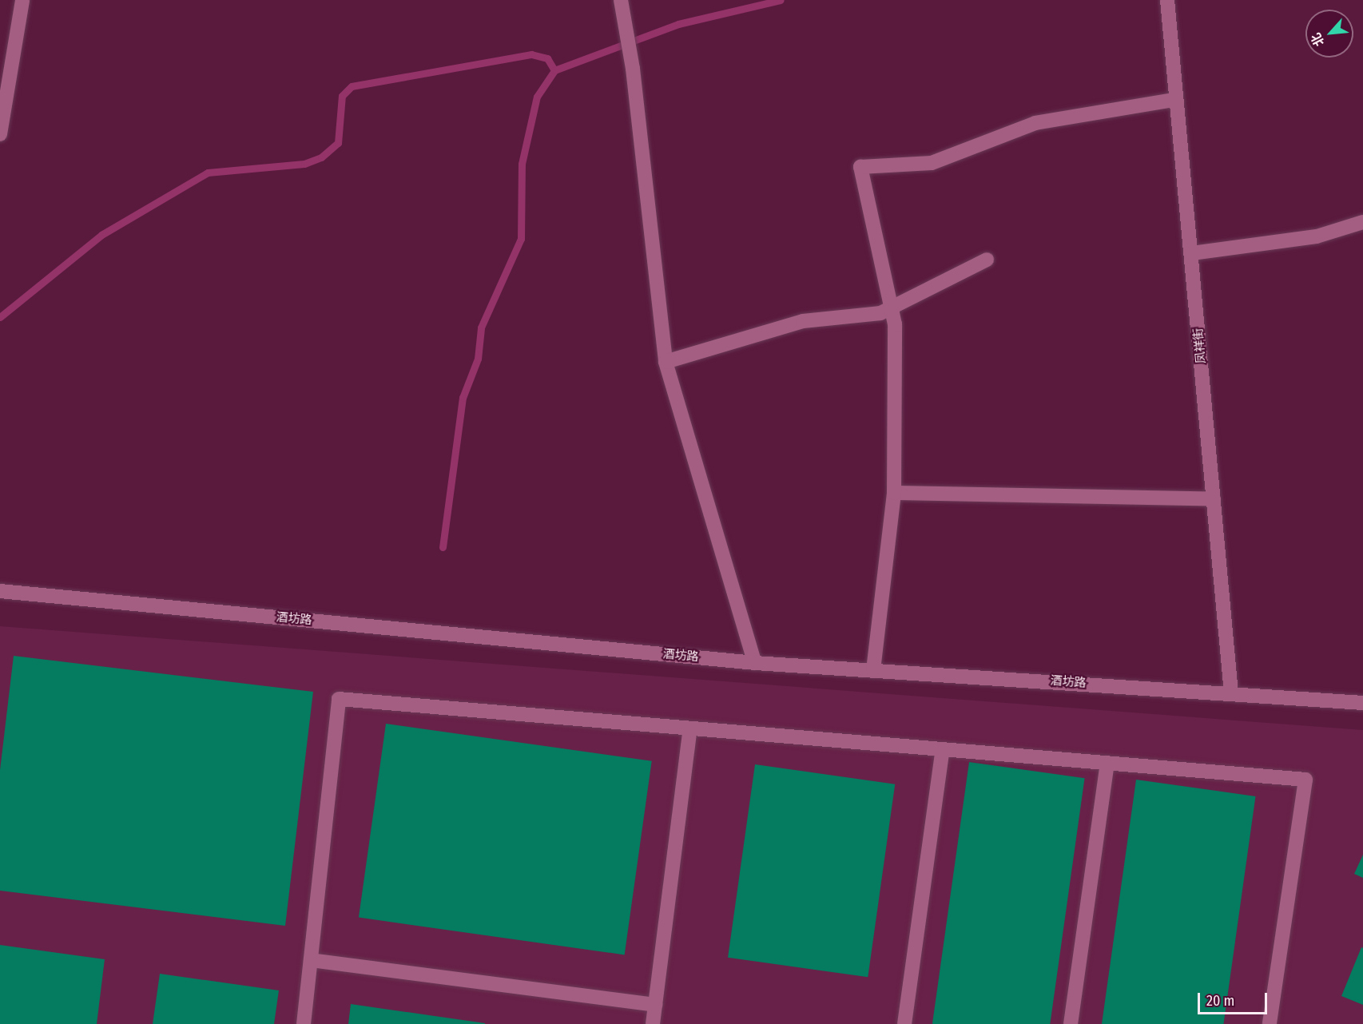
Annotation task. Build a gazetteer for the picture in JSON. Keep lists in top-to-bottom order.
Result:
{
  "streets": {
    "street": ["凤祥街", "酒坊路"]
  },
  "crossings": [
    ["凤祥街", "酒坊路"]
  ],
  "scale_bar": "20 m",
  "north": "bottom left"
}
